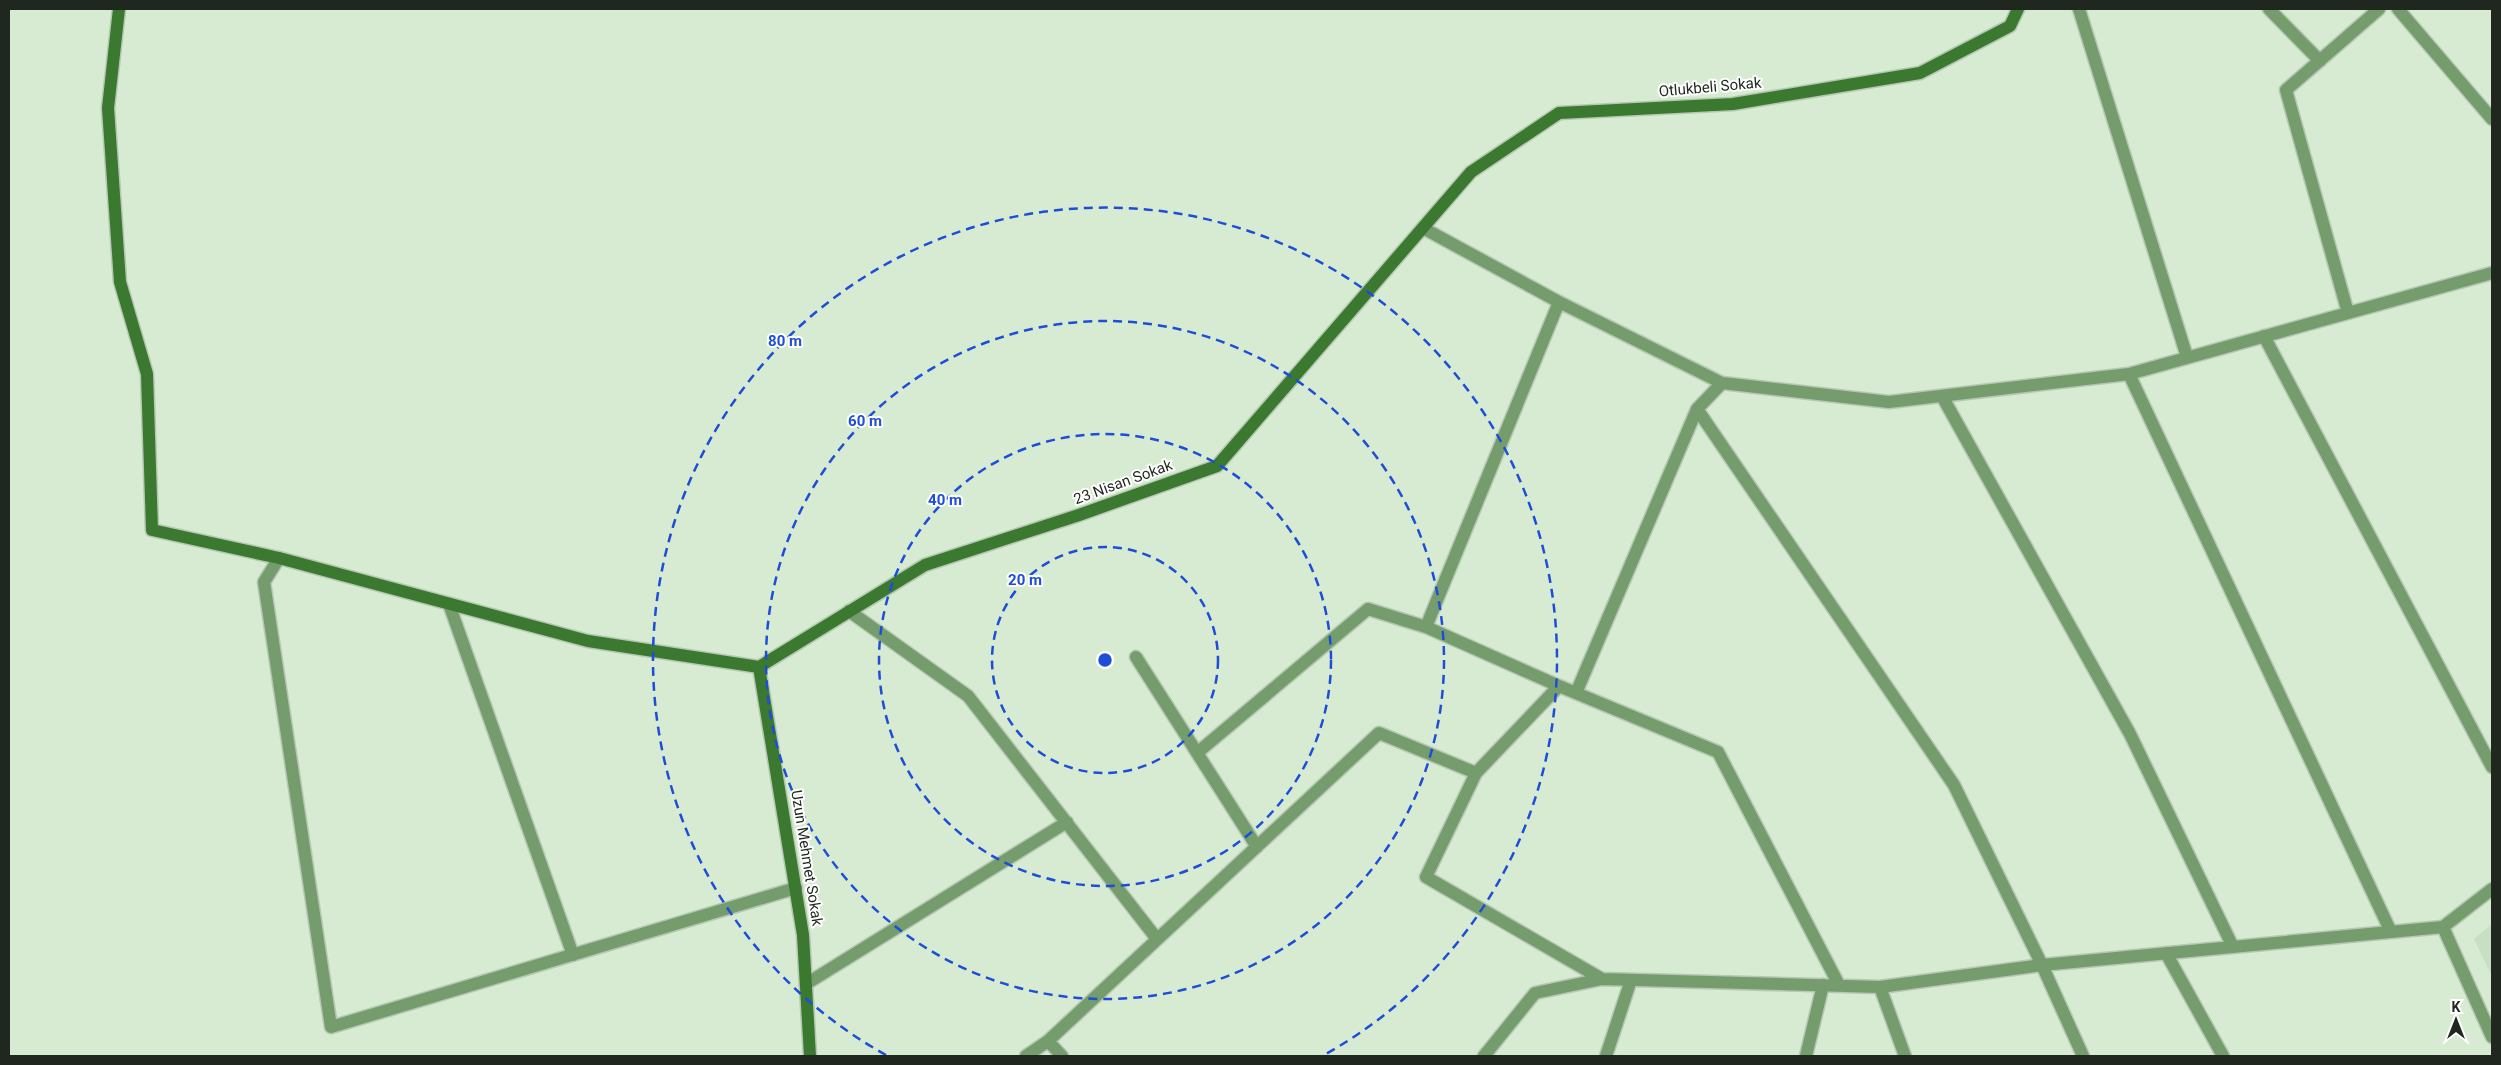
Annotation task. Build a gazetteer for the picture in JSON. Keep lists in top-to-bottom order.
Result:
{
  "streets": {
    "street": ["Otlukbeli Sokak", "23 Nisan Sokak", "Uzun Mehmet Sokak"]
  },
  "crossings": [
    ["Otlukbeli Sokak", "23 Nisan Sokak"],
    ["23 Nisan Sokak", "Uzun Mehmet Sokak"]
  ],
  "north": "top",
  "rings": [
    "80 m",
    "60 m",
    "40 m",
    "20 m"
  ]
}
